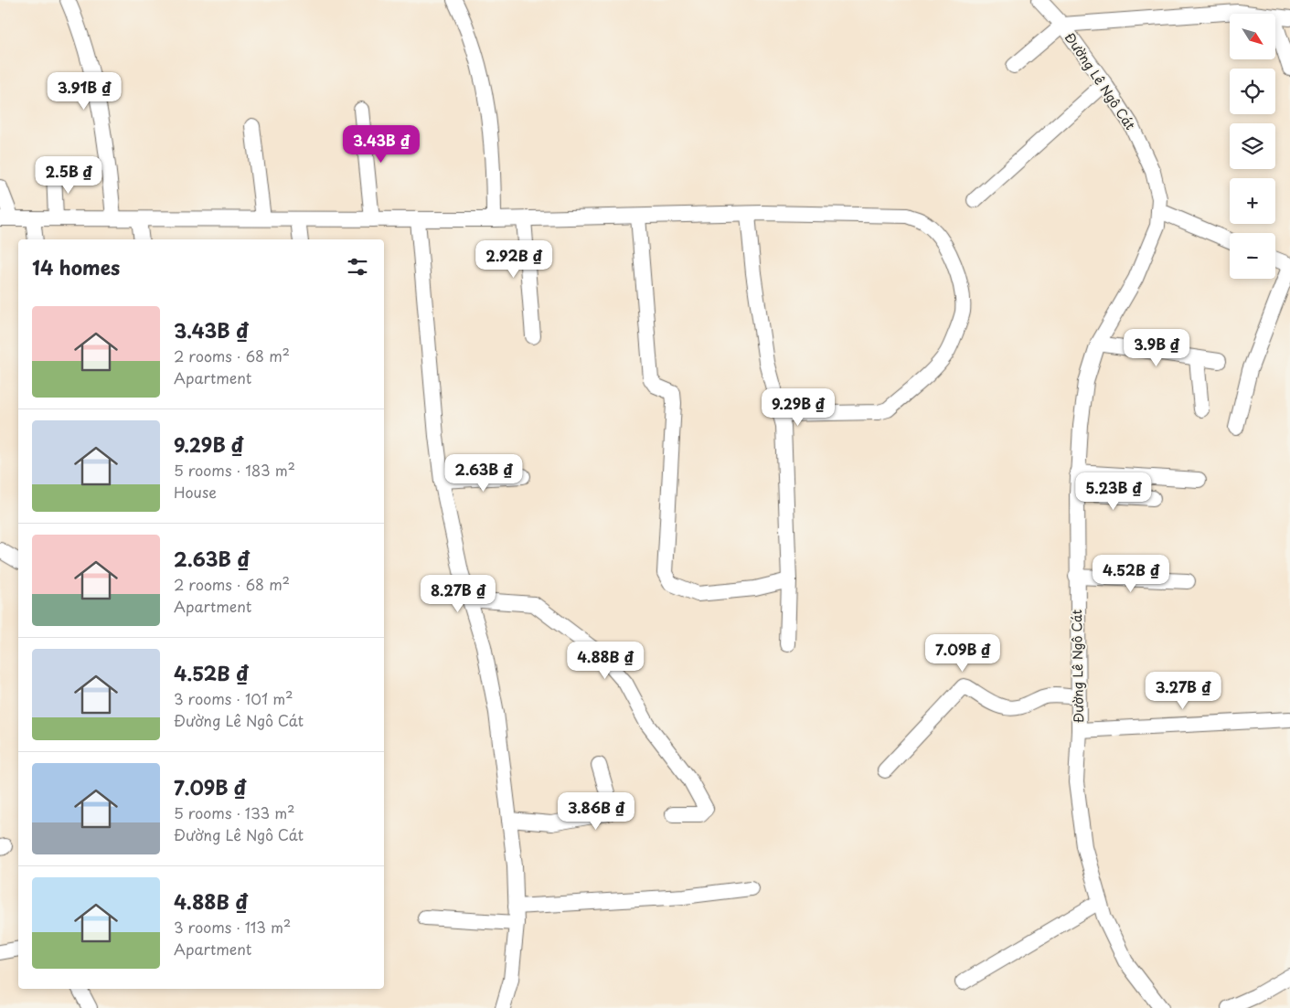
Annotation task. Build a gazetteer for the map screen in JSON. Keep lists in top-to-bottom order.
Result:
{
  "streets": {
    "street": ["Đường Lê Ngô Cát"]
  },
  "north": "bottom right",
  "page": {
    "map_buttons": ["+", "−"],
    "price": [
      "3.91B ₫",
      "3.43B ₫",
      "2.5B ₫",
      "2.92B ₫",
      "3.9B ₫",
      "9.29B ₫",
      "2.63B ₫",
      "5.23B ₫",
      "4.52B ₫",
      "8.27B ₫",
      "7.09B ₫",
      "4.88B ₫",
      "3.27B ₫",
      "3.86B ₫"
    ],
    "heading": "14 homes",
    "list": [
      {
        "name": "3.43B ₫",
        "note": "2 rooms · 68 m² · Apartment"
      },
      {
        "name": "9.29B ₫",
        "note": "5 rooms · 183 m² · House"
      },
      {
        "name": "2.63B ₫",
        "note": "2 rooms · 68 m² · Apartment"
      },
      {
        "name": "4.52B ₫",
        "note": "3 rooms · 101 m² · Đường Lê Ngô Cát"
      },
      {
        "name": "7.09B ₫",
        "note": "5 rooms · 133 m² · Đường Lê Ngô Cát"
      },
      {
        "name": "4.88B ₫",
        "note": "3 rooms · 113 m² · Apartment"
      }
    ]
  }
}
